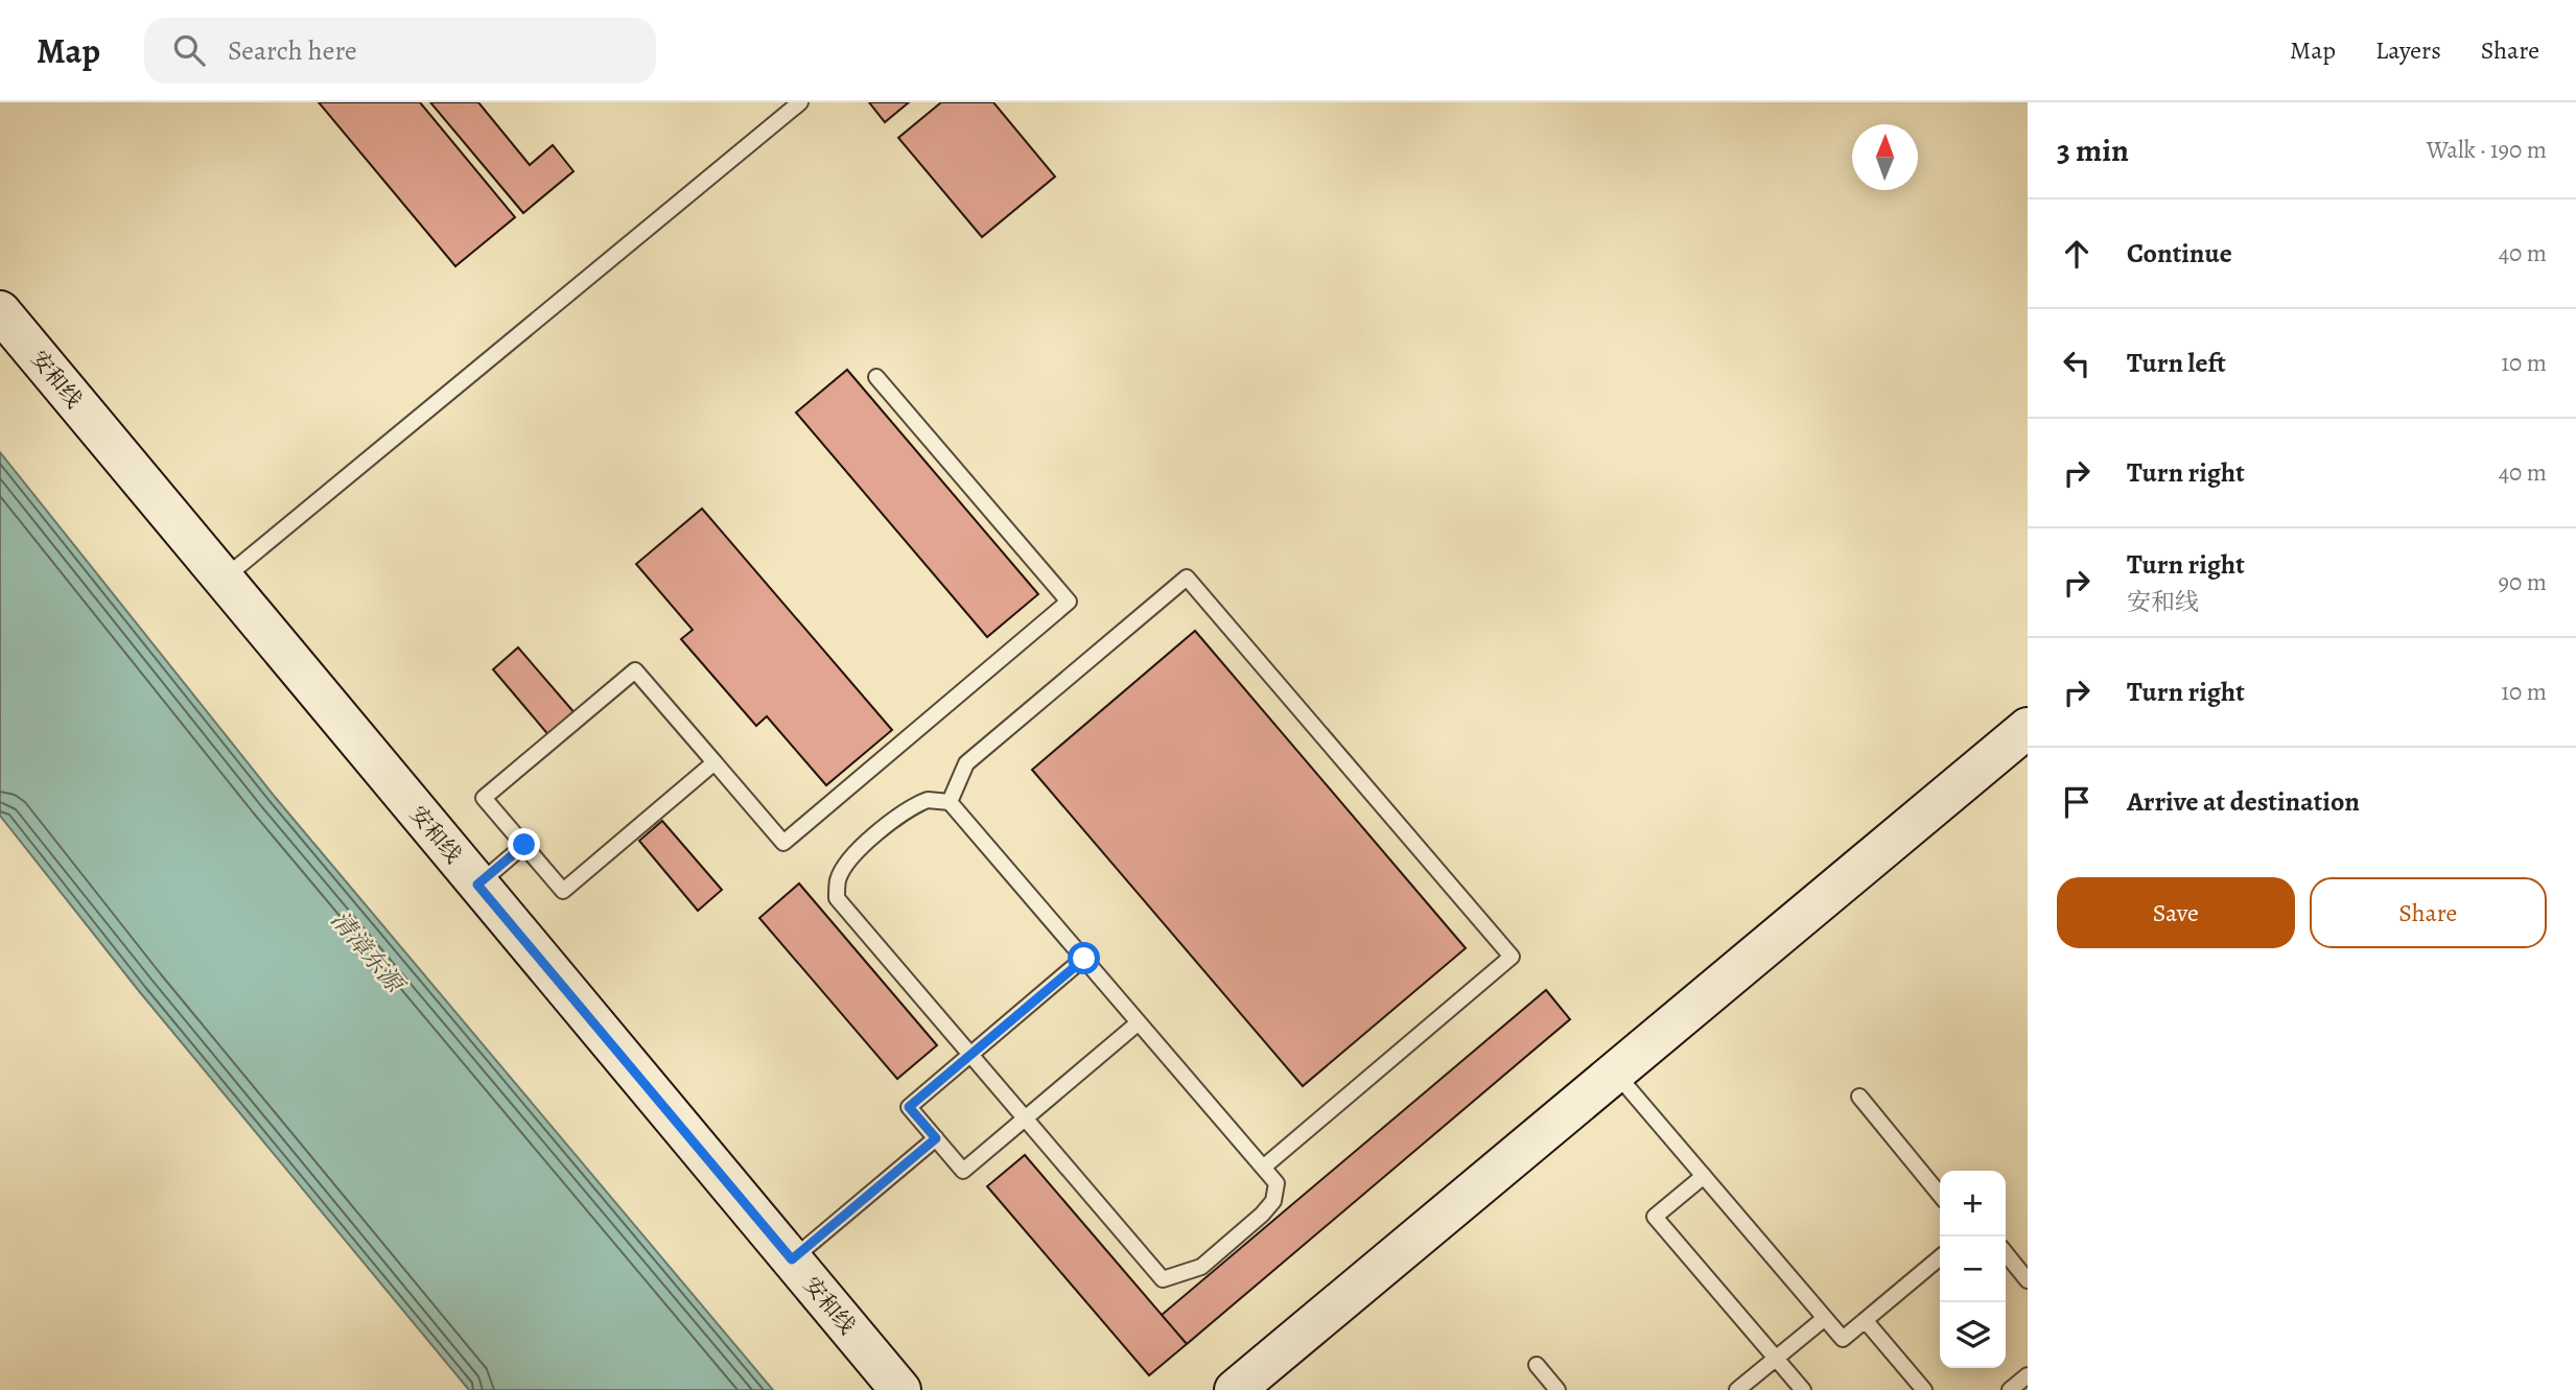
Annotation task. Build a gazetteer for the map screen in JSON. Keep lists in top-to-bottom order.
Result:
{
  "streets": {
    "main road": ["安和线"]
  },
  "water": ["清漳东源"],
  "north": "top",
  "page": {
    "header": "Map",
    "search": "Search here",
    "nav": ["Map", "Layers", "Share"],
    "heading": ["3 min", "Walk · 190 m"],
    "list": [
      ["Continue", "40 m"],
      ["Turn left", "10 m"],
      ["Turn right", "40 m"],
      ["Turn right", "安和线", "90 m"],
      ["Turn right", "10 m"],
      "Arrive at destination"
    ],
    "buttons": ["Save", "Share"],
    "map_buttons": ["+", "−"]
  }
}
